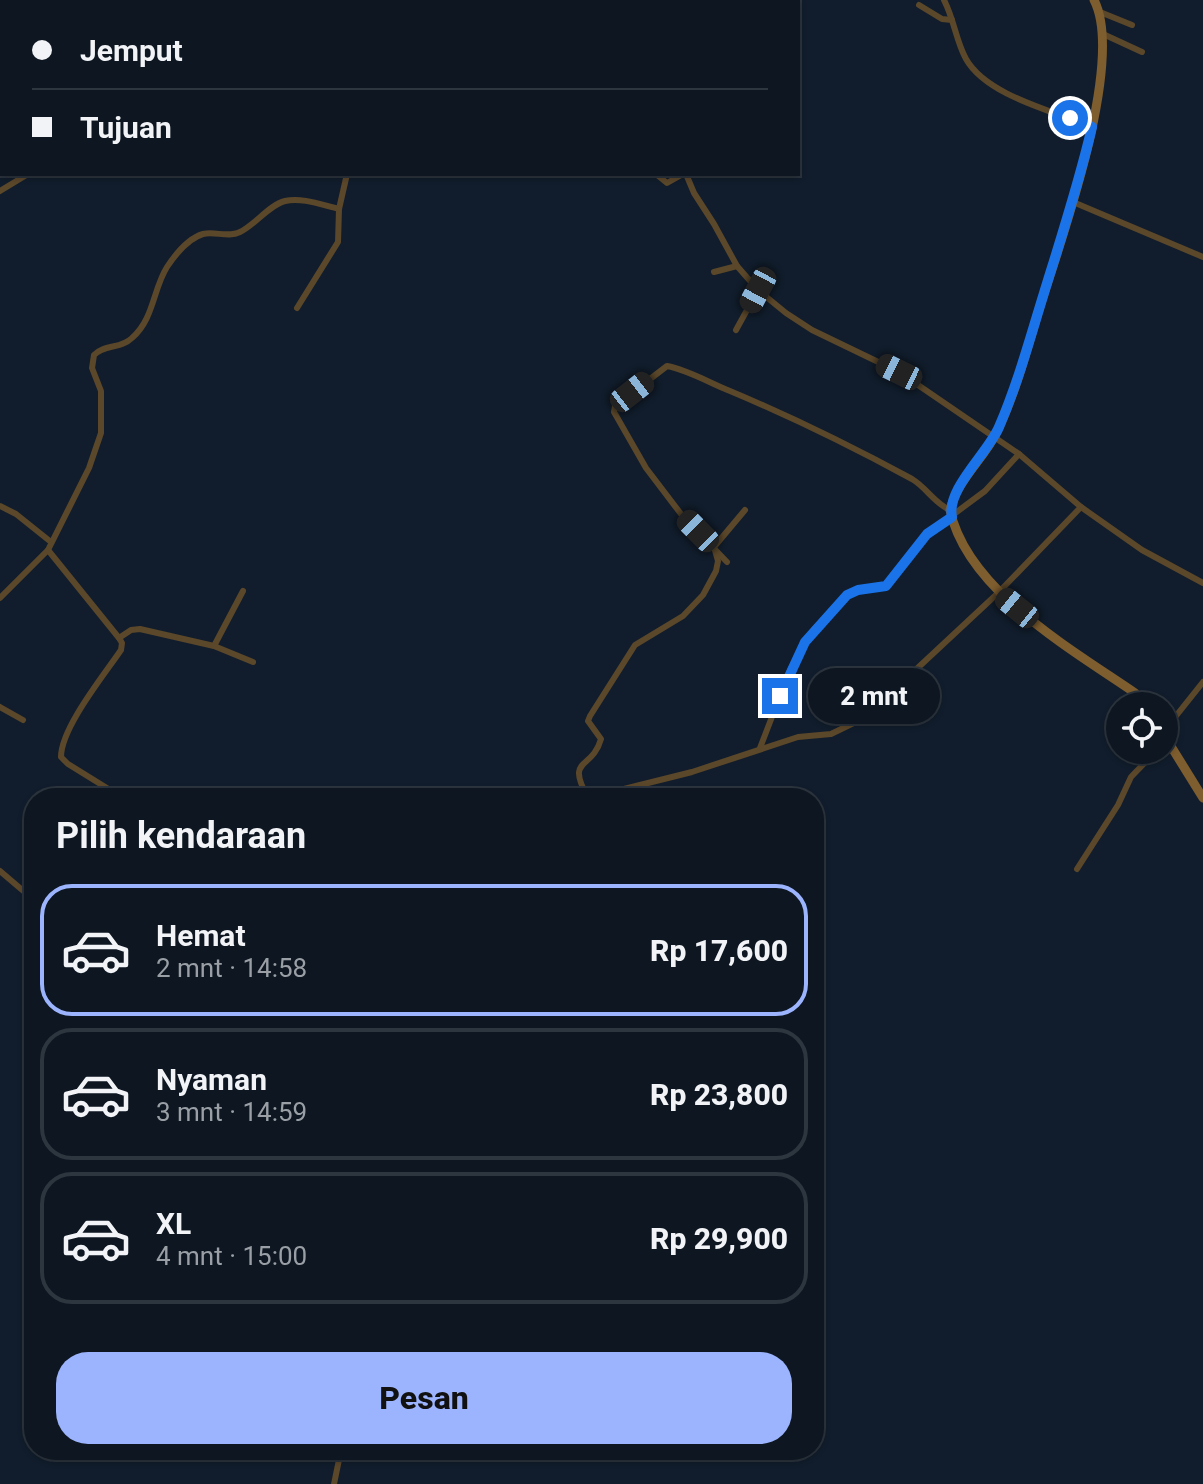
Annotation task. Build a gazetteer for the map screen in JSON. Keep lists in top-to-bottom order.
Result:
{
  "page": {
    "banner": ["Jemput", "Tujuan"],
    "bubble": "2 mnt",
    "heading": "Pilih kendaraan",
    "list": [
      {
        "name": "Hemat",
        "note": "2 mnt · 14:58",
        "value": "Rp 17,600"
      },
      {
        "name": "Nyaman",
        "note": "3 mnt · 14:59",
        "value": "Rp 23,800"
      },
      {
        "name": "XL",
        "note": "4 mnt · 15:00",
        "value": "Rp 29,900"
      }
    ],
    "buttons": "Pesan"
  }
}
